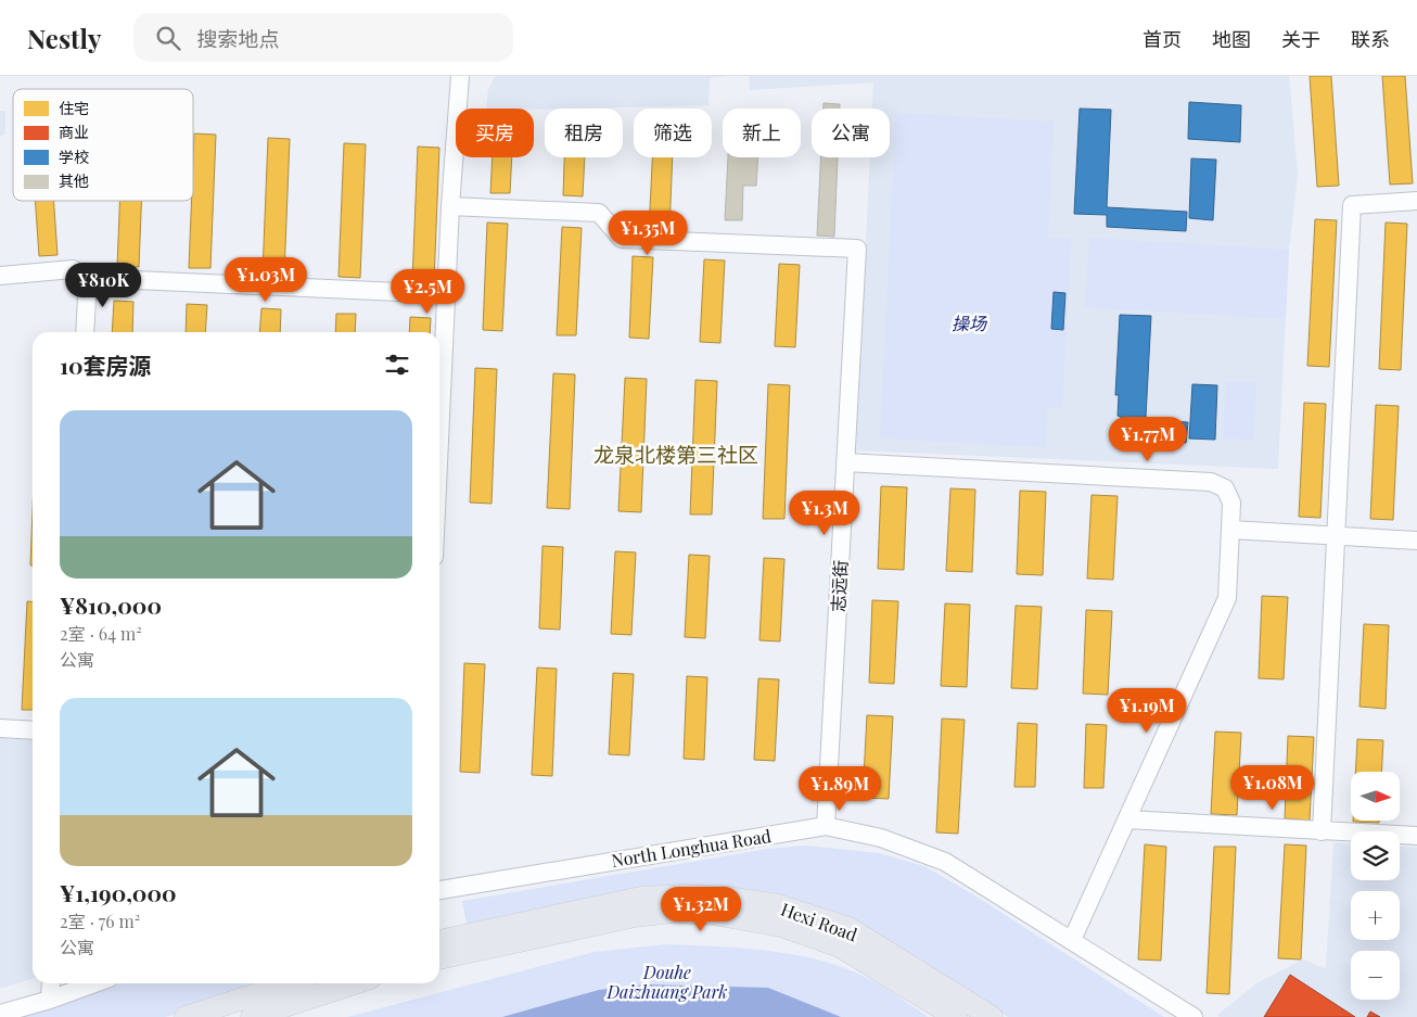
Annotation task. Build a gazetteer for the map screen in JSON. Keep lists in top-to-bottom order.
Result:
{
  "streets": {
    "main road": ["Hexi Road"],
    "street": ["志远街", "North Longhua Road"]
  },
  "crossings": [
    ["志远街", "North Longhua Road"]
  ],
  "districts": ["龙泉北楼第三社区"],
  "parks": ["操场", "Douhe Daizhuang Park"],
  "legend": [
    "住宅",
    "商业",
    "学校",
    "其他"
  ],
  "north": "right",
  "page": {
    "header": "Nestly",
    "search": "搜索地点",
    "nav": [
      "首页",
      "地图",
      "关于",
      "联系"
    ],
    "chip": [
      "买房",
      "租房",
      "筛选",
      "新上",
      "公寓"
    ],
    "price": [
      "¥1.35M",
      "¥1.03M",
      "¥810K",
      "¥2.5M",
      "¥1.77M",
      "¥1.3M",
      "¥1.19M",
      "¥1.08M",
      "¥1.89M",
      "¥1.32M"
    ],
    "heading": "10套房源",
    "list": [
      {
        "name": "¥810,000",
        "note": "2室 · 64 m² · 公寓"
      },
      {
        "name": "¥1,190,000",
        "note": "2室 · 76 m² · 公寓"
      }
    ],
    "map_buttons": ["+", "−"]
  }
}
